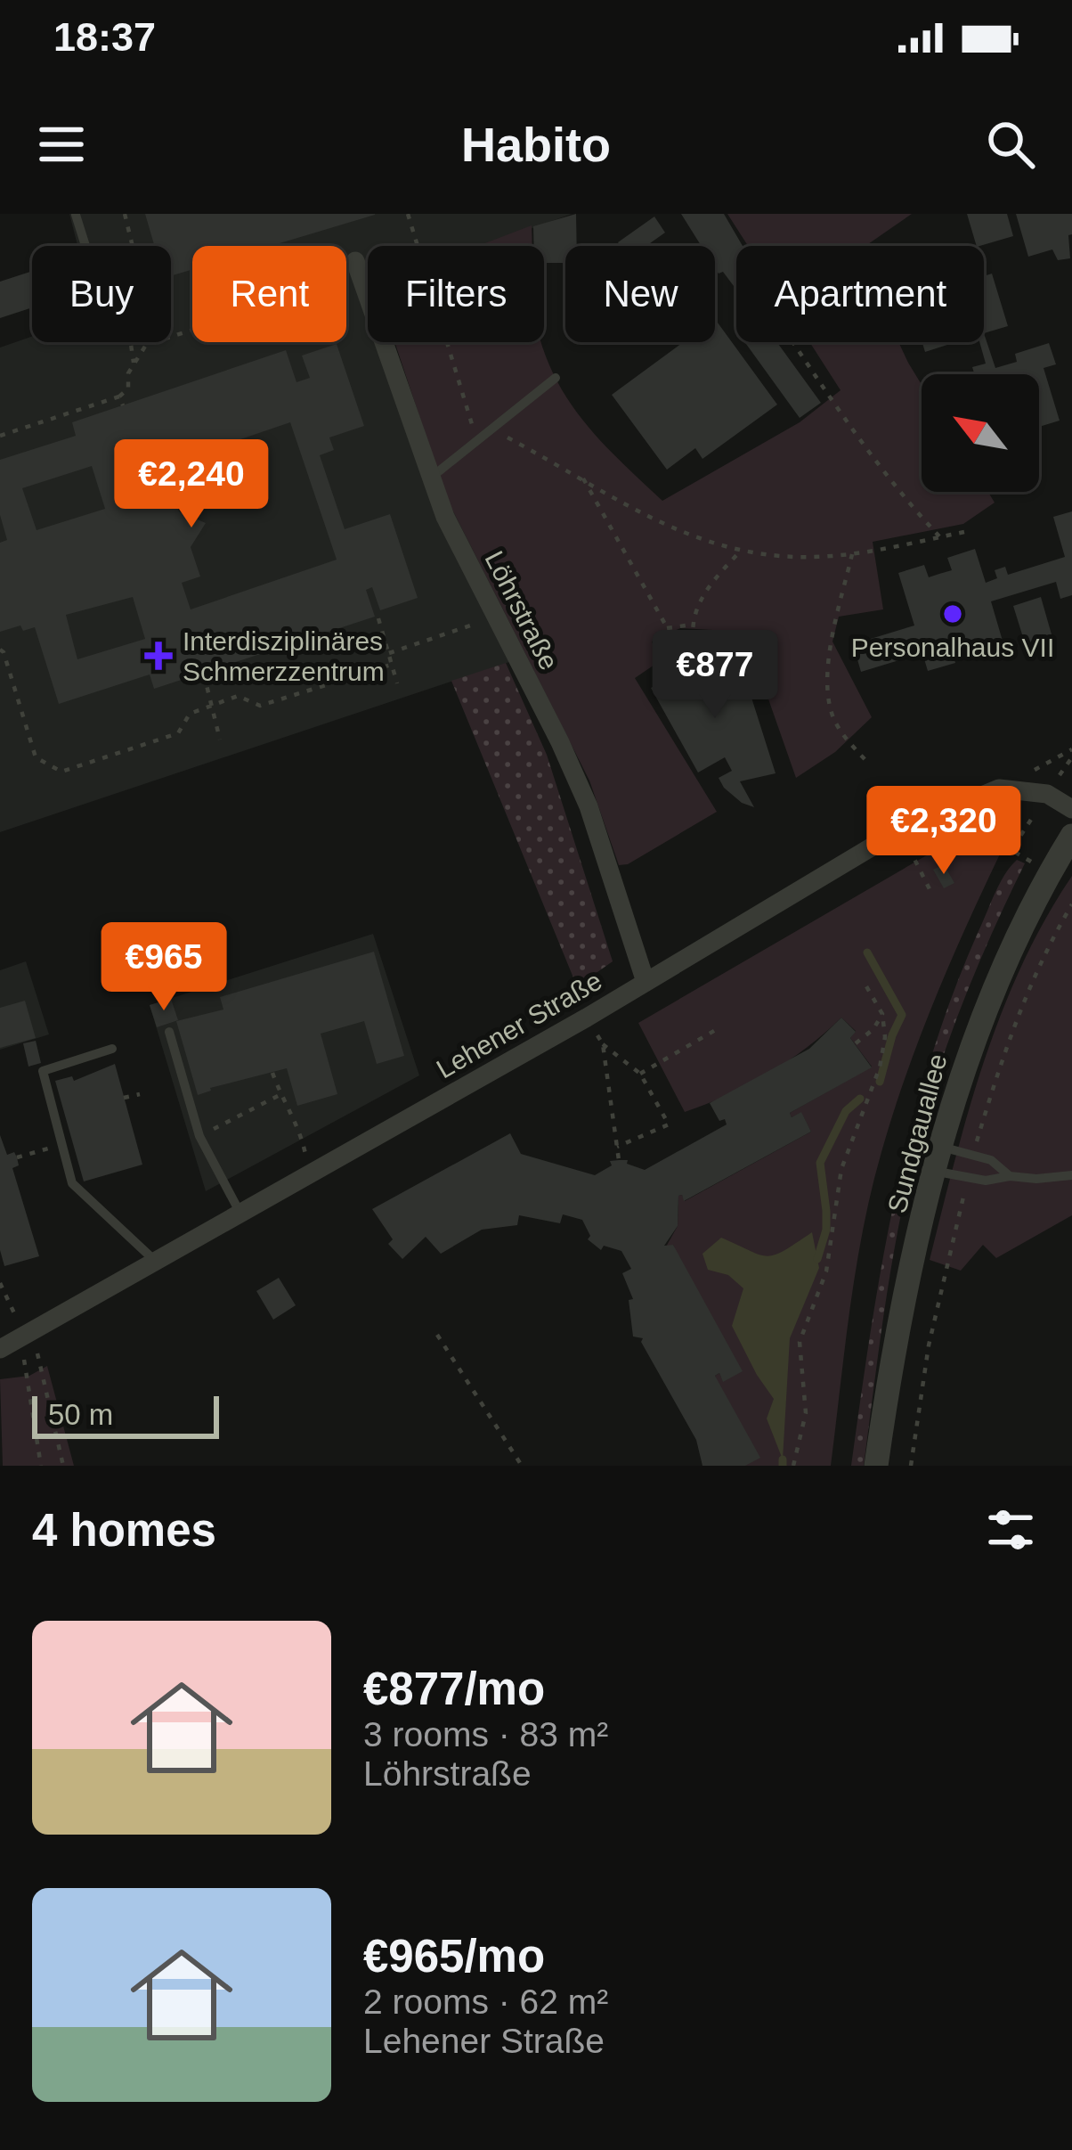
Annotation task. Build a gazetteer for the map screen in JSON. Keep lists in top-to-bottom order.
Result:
{
  "streets": {
    "street": ["Löhrstraße", "Lehener Straße", "Sundgauallee"]
  },
  "crossings": [
    ["Löhrstraße", "Lehener Straße"]
  ],
  "places": {
    "other": ["Personalhaus VII"],
    "health": ["Interdisziplinäres Schmerzzentrum"]
  },
  "scale_bar": "50 m",
  "north": "top left",
  "page": {
    "status": "18:37",
    "header": "Habito",
    "chip": [
      "Buy",
      "Rent",
      "Filters",
      "New",
      "Apartment"
    ],
    "price": [
      "€2,240",
      "€877",
      "€2,320",
      "€965"
    ],
    "scale": "50 m",
    "heading": "4 homes",
    "list": [
      {
        "name": "€877/mo",
        "note": "3 rooms · 83 m² · Löhrstraße"
      },
      {
        "name": "€965/mo",
        "note": "2 rooms · 62 m² · Lehener Straße"
      }
    ]
  }
}
